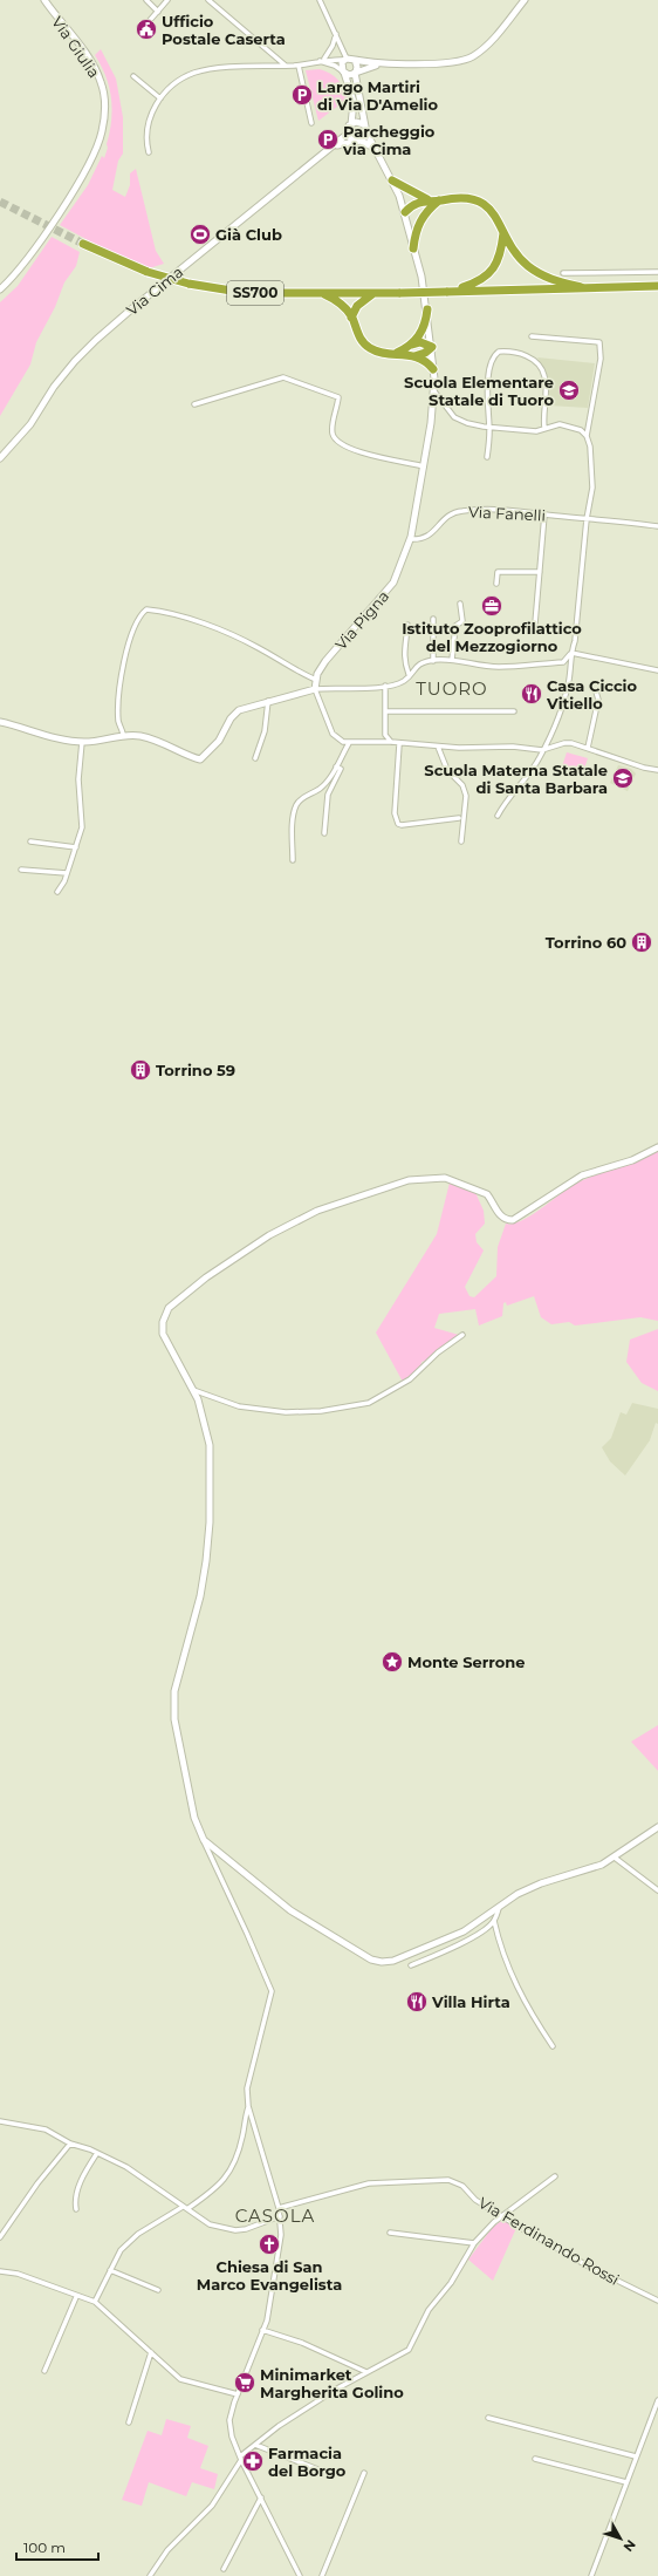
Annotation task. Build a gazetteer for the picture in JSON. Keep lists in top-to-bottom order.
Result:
{
  "streets": {
    "highway": ["SS700"],
    "street": [
      "Via Giulia",
      "Via Cima",
      "Via Fanelli",
      "Via Pigna",
      "Via Ferdinando Rossi"
    ]
  },
  "crossings": [
    ["SS700", "Via Pigna"],
    ["Via Fanelli", "Via Pigna"]
  ],
  "districts": ["TUORO", "CASOLA"],
  "places": {
    "public building": ["Ufficio Postale Caserta"],
    "parking": ["Largo Martiri di Via D'Amelio", "Parcheggio via Cima"],
    "sports": ["Già Club"],
    "school or university": ["Scuola Elementare Statale di Tuoro", "Scuola Materna Statale di Santa Barbara"],
    "office": ["Istituto Zooprofilattico del Mezzogiorno"],
    "restaurant": ["Casa Ciccio Vitiello", "Villa Hirta"],
    "building": ["Torrino 60", "Torrino 59"],
    "place": ["Monte Serrone"],
    "church": ["Chiesa di San Marco Evangelista"],
    "supermarket": ["Minimarket Margherita Golino"],
    "pharmacy": ["Farmacia del Borgo"]
  },
  "scale_bar": "100 m",
  "north": "bottom right"
}
